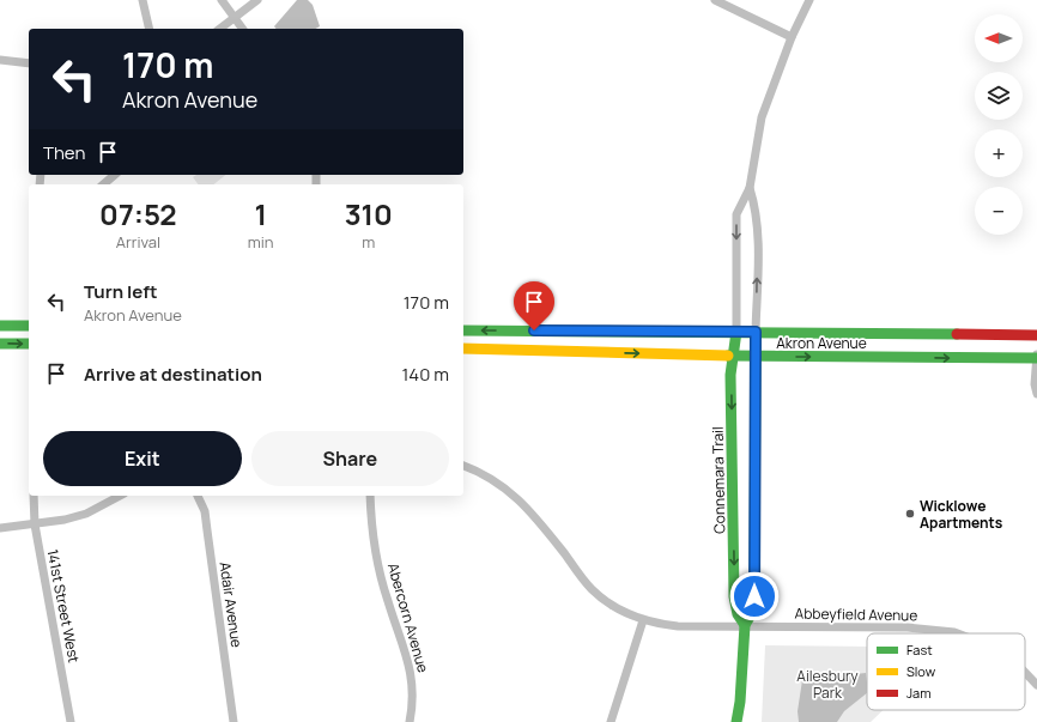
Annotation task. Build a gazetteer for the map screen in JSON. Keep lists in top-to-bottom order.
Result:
{
  "streets": {
    "street": [
      "Akron Avenue",
      "Connemara Trail",
      "Adair Avenue",
      "141st Street West",
      "Abbeyfield Avenue",
      "Abercorn Avenue"
    ]
  },
  "crossings": [
    ["Akron Avenue", "Connemara Trail"],
    ["Connemara Trail", "Abbeyfield Avenue"]
  ],
  "parks": ["Ailesbury Park"],
  "places": ["Wicklowe Apartments"],
  "legend": ["Fast", "Slow", "Jam"],
  "north": "left",
  "page": {
    "map_buttons": ["+", "−"],
    "turn": ["170 m", "Akron Avenue"],
    "then": "Then",
    "eta": [
      "07:52",
      "Arrival",
      "1",
      "min",
      "310",
      "m"
    ],
    "list": [
      {
        "name": "Turn left",
        "note": "Akron Avenue",
        "value": "170 m"
      },
      {
        "name": "Arrive at destination",
        "value": "140 m"
      }
    ],
    "buttons": ["Exit", "Share"]
  }
}
